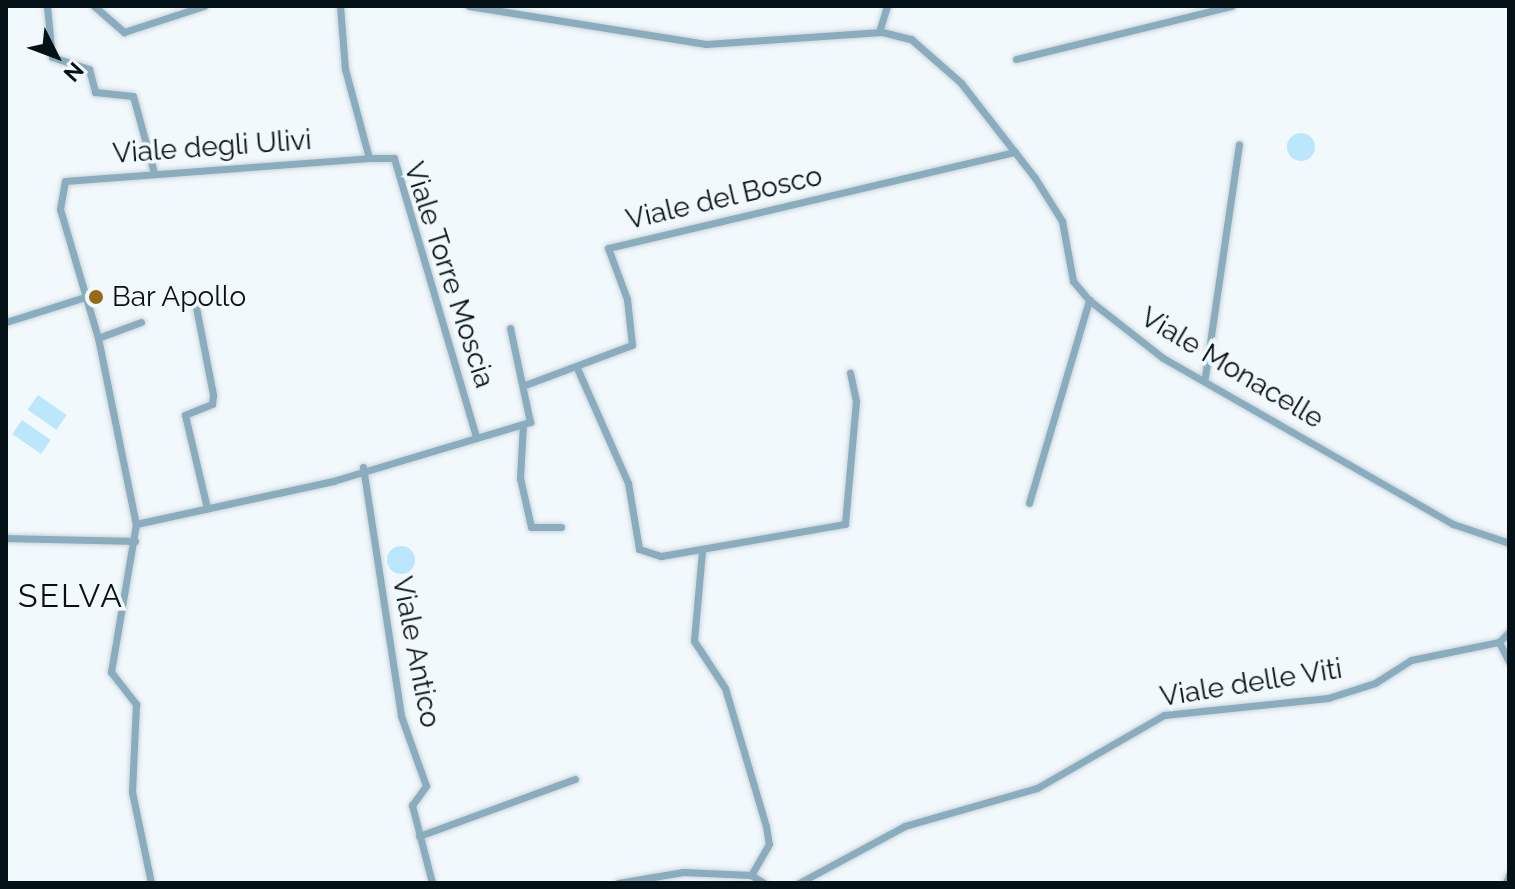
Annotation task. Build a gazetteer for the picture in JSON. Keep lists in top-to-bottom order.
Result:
{
  "streets": {
    "street": [
      "Viale degli Ulivi",
      "Viale del Bosco",
      "Viale Torre Moscia",
      "Viale Monacelle",
      "Viale Antico",
      "Viale delle Viti"
    ]
  },
  "crossings": [
    ["Viale degli Ulivi", "Viale Torre Moscia"],
    ["Viale del Bosco", "Viale Monacelle"]
  ],
  "districts": ["SELVA"],
  "places": ["Bar Apollo"],
  "north": "bottom right"
}
